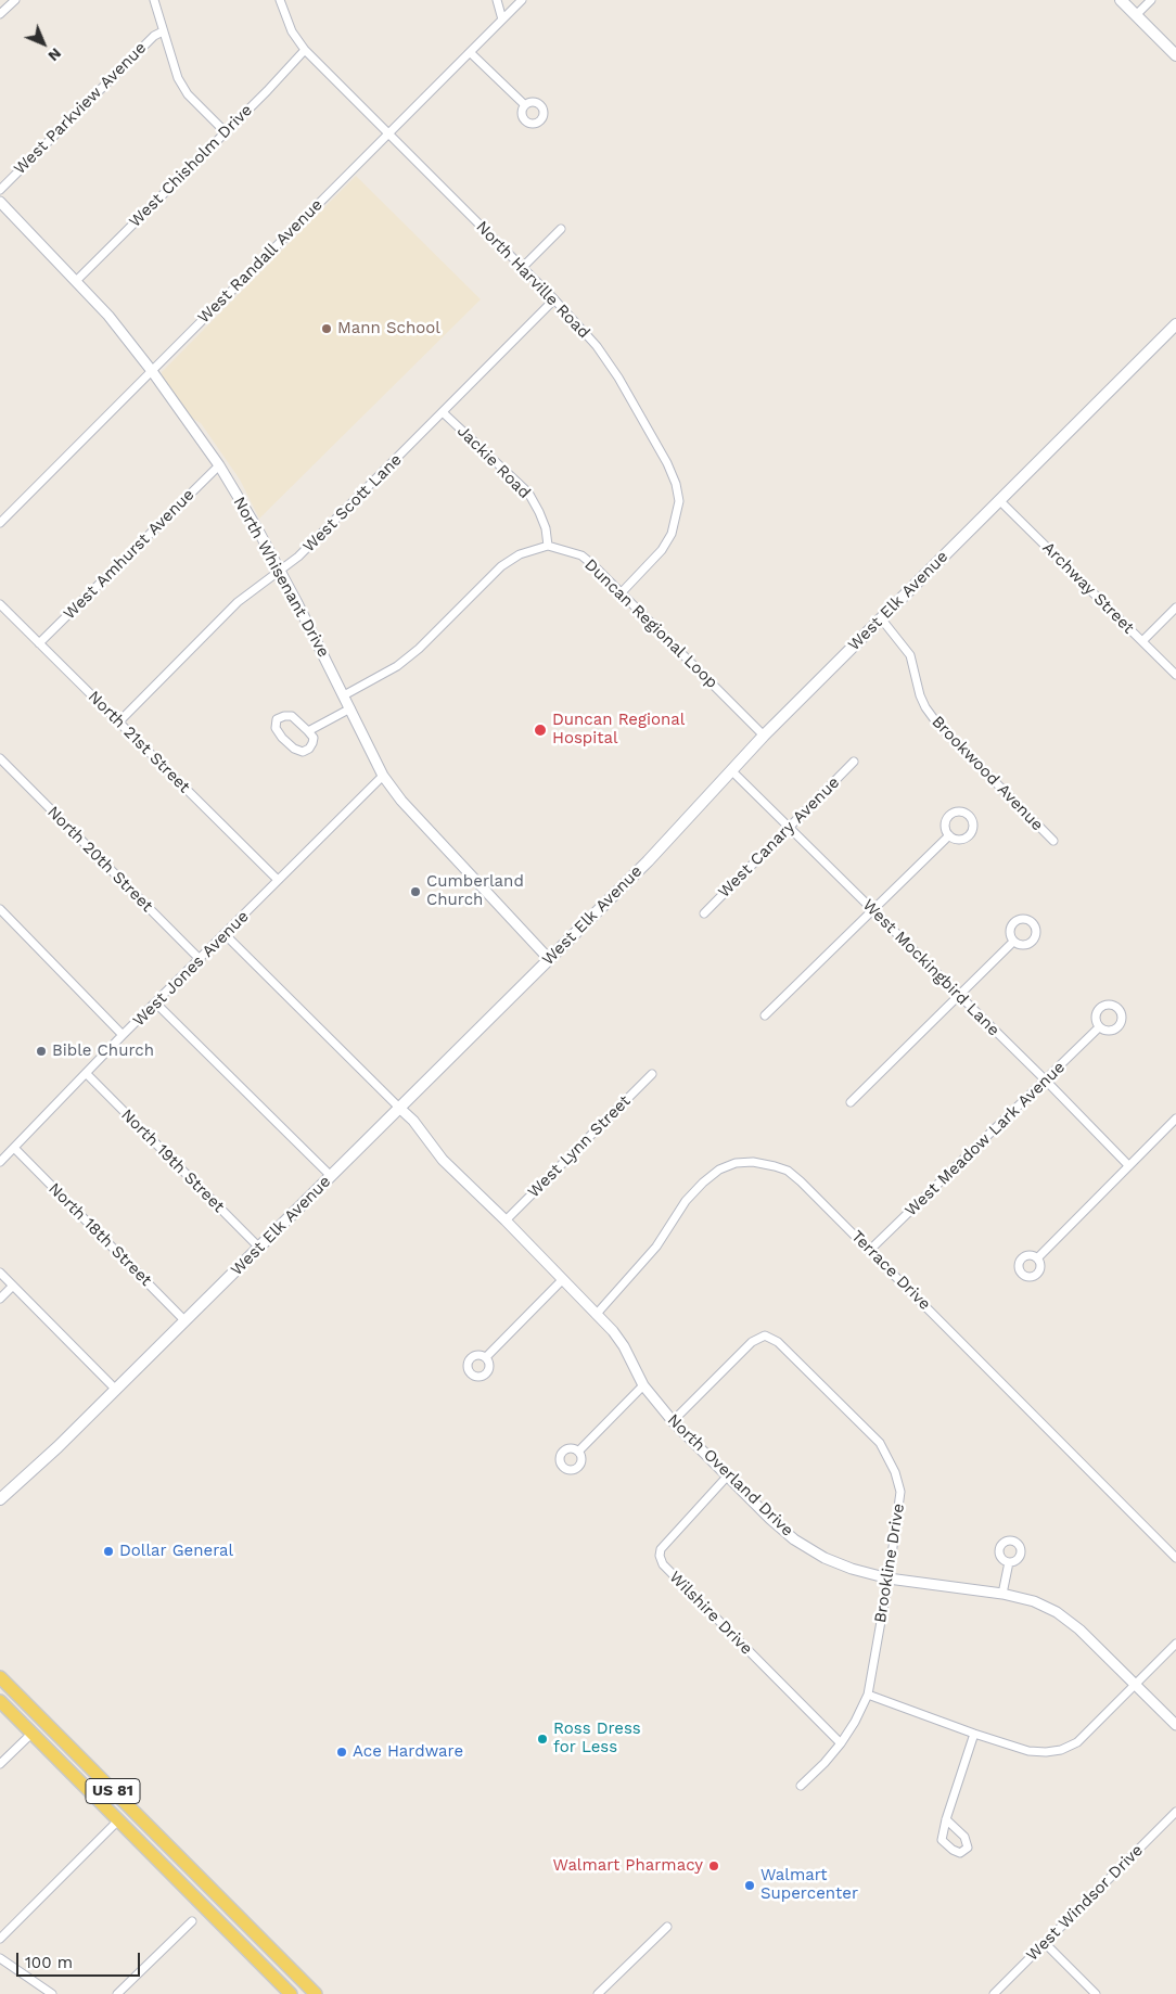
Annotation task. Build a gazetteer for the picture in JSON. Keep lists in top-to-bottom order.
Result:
{
  "streets": {
    "main road": ["West Elk Avenue", "US 81"],
    "street": [
      "West Parkview Avenue",
      "West Chisholm Drive",
      "West Randall Avenue",
      "North Harville Road",
      "Jackie Road",
      "West Scott Lane",
      "West Amhurst Avenue",
      "North Whisenant Drive",
      "Archway Street",
      "Duncan Regional Loop",
      "North 21st Street",
      "Brookwood Avenue",
      "West Canary Avenue",
      "North 20th Street",
      "West Mockingbird Lane",
      "West Jones Avenue",
      "West Meadow Lark Avenue",
      "West Lynn Street",
      "North 19th Street",
      "North 18th Street",
      "Terrace Drive",
      "North Overland Drive",
      "Brookline Drive",
      "Wilshire Drive",
      "West Windsor Drive"
    ]
  },
  "crossings": [
    ["West Chisholm Drive", "North Harville Road"],
    ["West Chisholm Drive", "North Whisenant Drive"],
    ["West Randall Avenue", "North Harville Road"],
    ["West Randall Avenue", "North Whisenant Drive"],
    ["North Harville Road", "West Scott Lane"],
    ["North Harville Road", "Duncan Regional Loop"],
    ["Jackie Road", "West Scott Lane"],
    ["Jackie Road", "Duncan Regional Loop"],
    ["West Scott Lane", "North Whisenant Drive"],
    ["West Scott Lane", "North 21st Street"],
    ["West Amhurst Avenue", "North Whisenant Drive"],
    ["West Amhurst Avenue", "North 21st Street"],
    ["North Whisenant Drive", "West Elk Avenue"],
    ["North Whisenant Drive", "West Jones Avenue"],
    ["Archway Street", "West Elk Avenue"],
    ["West Elk Avenue", "Duncan Regional Loop"],
    ["West Elk Avenue", "Brookwood Avenue"],
    ["West Elk Avenue", "West Mockingbird Lane"],
    ["West Elk Avenue", "North 19th Street"],
    ["West Elk Avenue", "North 18th Street"],
    ["West Elk Avenue", "North Overland Drive"],
    ["North 21st Street", "West Jones Avenue"],
    ["West Canary Avenue", "West Mockingbird Lane"],
    ["North 20th Street", "West Jones Avenue"],
    ["West Mockingbird Lane", "West Meadow Lark Avenue"],
    ["West Jones Avenue", "North 19th Street"],
    ["West Jones Avenue", "North 18th Street"],
    ["West Meadow Lark Avenue", "Terrace Drive"],
    ["West Lynn Street", "North Overland Drive"],
    ["Terrace Drive", "North Overland Drive"],
    ["North Overland Drive", "Brookline Drive"],
    ["North Overland Drive", "Wilshire Drive"],
    ["Brookline Drive", "Wilshire Drive"]
  ],
  "places": [
    "Mann School",
    "Duncan Regional Hospital",
    "Cumberland Church",
    "Bible Church",
    "Dollar General",
    "Ross Dress for Less",
    "Ace Hardware",
    "Walmart Pharmacy",
    "Walmart Supercenter"
  ],
  "scale_bar": "100 m",
  "north": "bottom right"
}
